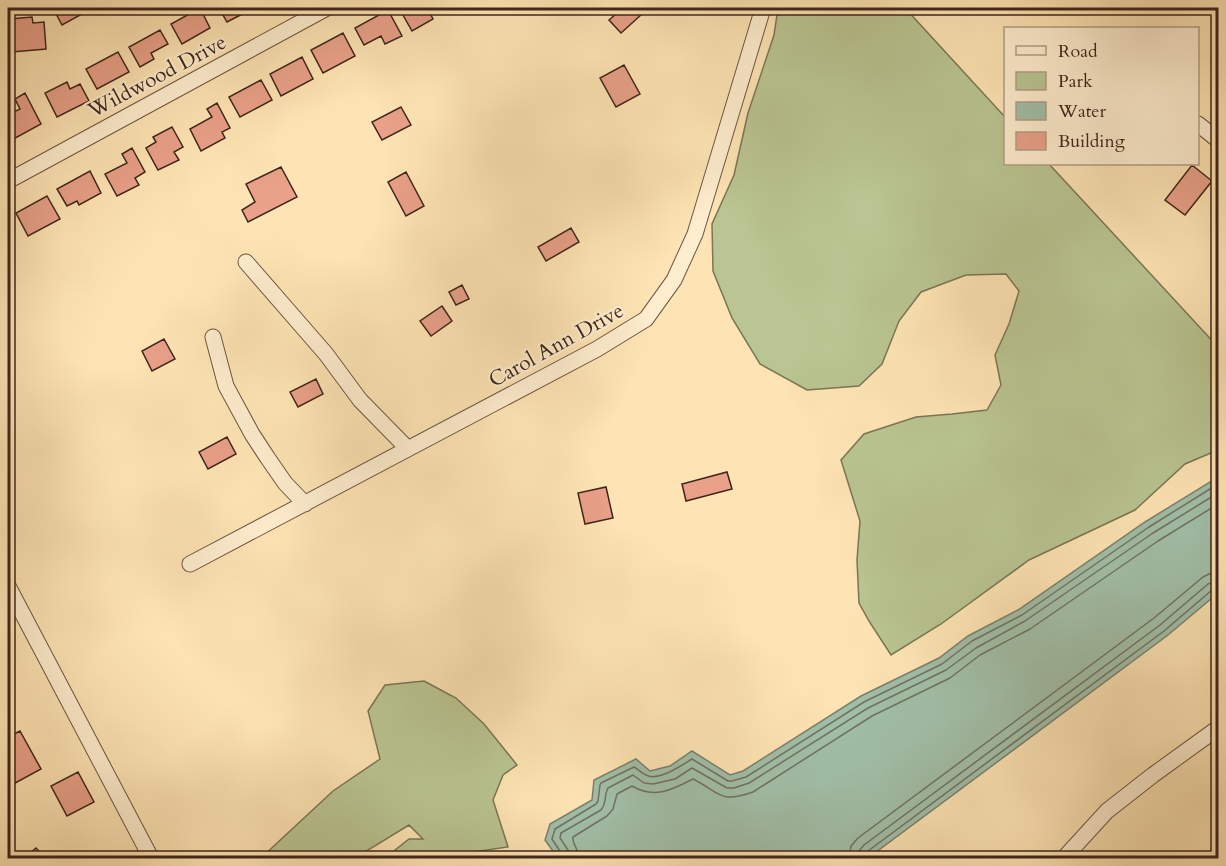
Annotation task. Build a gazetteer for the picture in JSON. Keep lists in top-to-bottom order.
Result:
{
  "streets": {
    "street": ["Wildwood Drive", "Carol Ann Drive"]
  },
  "legend": [
    "Road",
    "Park",
    "Water",
    "Building"
  ]
}
